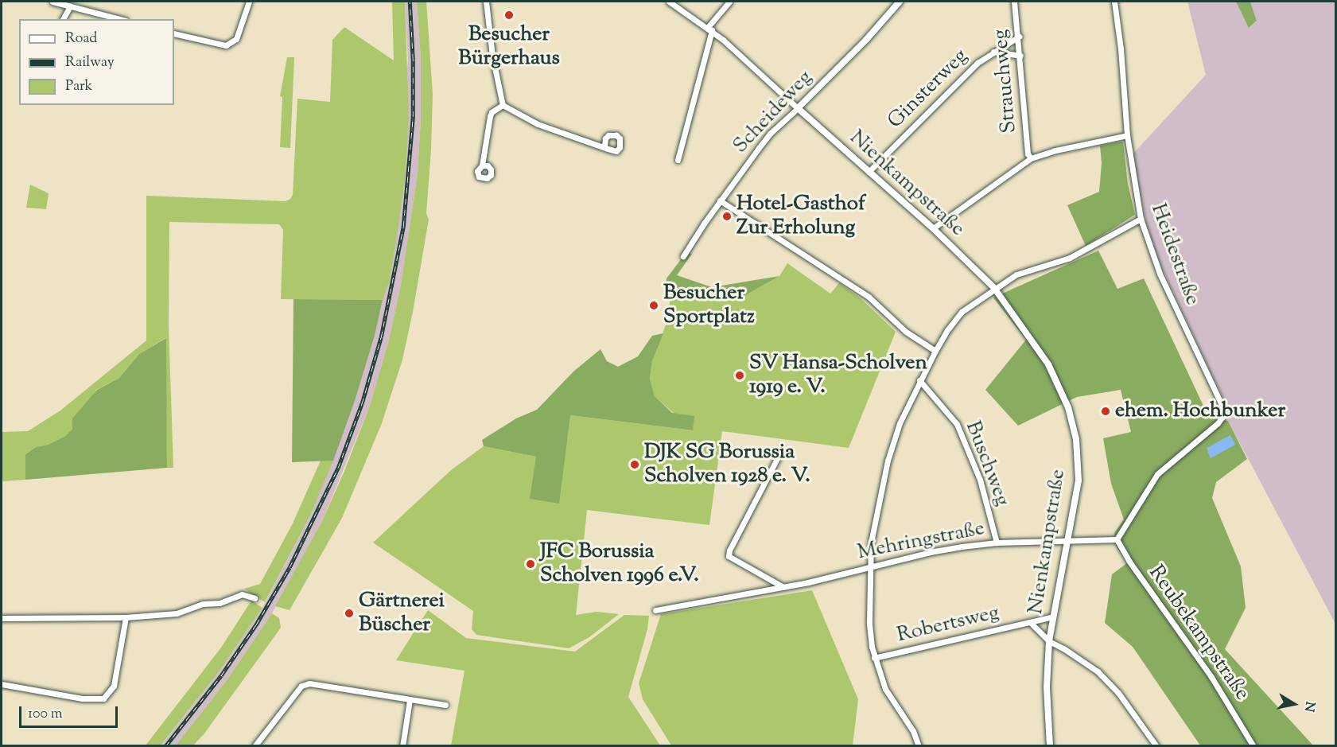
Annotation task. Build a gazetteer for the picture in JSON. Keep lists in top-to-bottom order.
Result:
{
  "streets": {
    "street": [
      "Strauchweg",
      "Ginsterweg",
      "Scheideweg",
      "Nienkampstraße",
      "Heidestraße",
      "Buschweg",
      "Mehringstraße",
      "Robertsweg",
      "Reubekampstraße"
    ]
  },
  "crossings": [
    ["Strauchweg", "Ginsterweg"],
    ["Ginsterweg", "Nienkampstraße"],
    ["Scheideweg", "Nienkampstraße"],
    ["Nienkampstraße", "Mehringstraße"],
    ["Nienkampstraße", "Robertsweg"],
    ["Heidestraße", "Mehringstraße"],
    ["Heidestraße", "Reubekampstraße"],
    ["Buschweg", "Mehringstraße"],
    ["Mehringstraße", "Reubekampstraße"]
  ],
  "places": [
    "Besucher Bürgerhaus",
    "Hotel-Gasthof Zur Erholung",
    "Besucher Sportplatz",
    "SV Hansa-Scholven 1919 e. V.",
    "ehem. Hochbunker",
    "DJK SG Borussia Scholven 1928 e. V.",
    "JFC Borussia Scholven 1996 e.V.",
    "Gärtnerei Büscher"
  ],
  "legend": ["Road", "Railway", "Park"],
  "scale_bar": "100 m",
  "north": "right"
}
